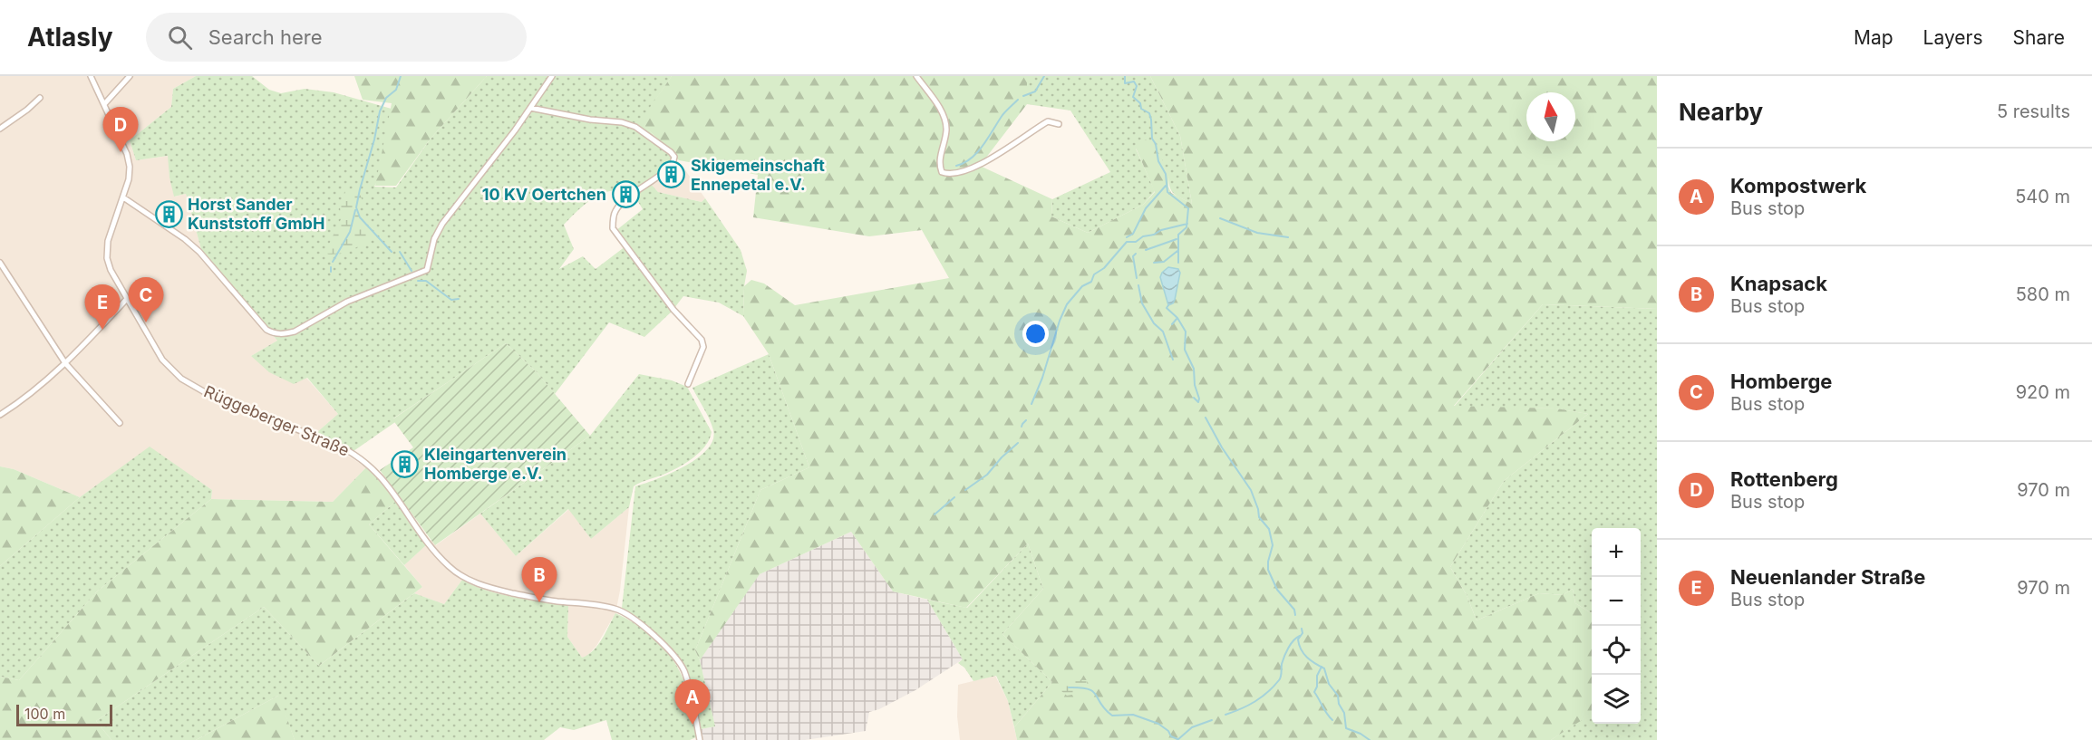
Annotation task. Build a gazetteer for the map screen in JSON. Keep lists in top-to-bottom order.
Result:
{
  "streets": {
    "street": ["Rüggeberger Straße"]
  },
  "places": {
    "building": [
      "Skigemeinschaft Ennepetal e.V.",
      "10 KV Oertchen",
      "Horst Sander Kunststoff GmbH",
      "Kleingartenverein Homberge e.V."
    ]
  },
  "scale_bar": "100 m",
  "north": "top",
  "page": {
    "header": "Atlasly",
    "search": "Search here",
    "nav": ["Map", "Layers", "Share"],
    "heading": ["Nearby", "5 results"],
    "pins": [
      "D",
      "C",
      "E",
      "B",
      "A"
    ],
    "list": [
      {
        "mark": "A",
        "name": "Kompostwerk",
        "note": "Bus stop",
        "value": "540 m"
      },
      {
        "mark": "B",
        "name": "Knapsack",
        "note": "Bus stop",
        "value": "580 m"
      },
      {
        "mark": "C",
        "name": "Homberge",
        "note": "Bus stop",
        "value": "920 m"
      },
      {
        "mark": "D",
        "name": "Rottenberg",
        "note": "Bus stop",
        "value": "970 m"
      },
      {
        "mark": "E",
        "name": "Neuenlander Straße",
        "note": "Bus stop",
        "value": "970 m"
      }
    ],
    "map_buttons": ["+", "−"],
    "scale": "100 m"
  }
}
